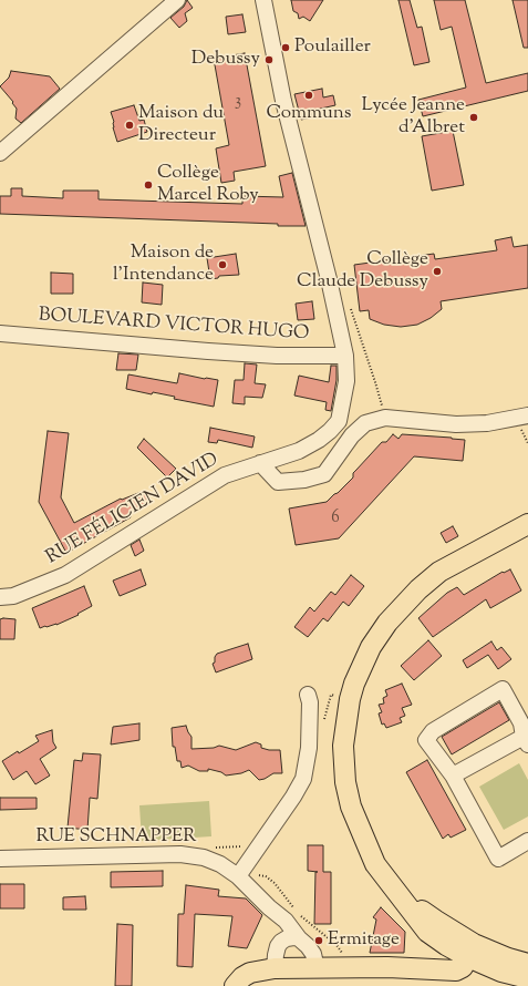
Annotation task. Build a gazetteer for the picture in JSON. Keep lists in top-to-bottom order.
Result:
{
  "streets": {
    "street": ["BOULEVARD VICTOR HUGO", "RUE FÉLICIEN DAVID", "RUE SCHNAPPER"]
  },
  "crossings": [
    ["BOULEVARD VICTOR HUGO", "RUE FÉLICIEN DAVID"]
  ],
  "places": [
    "Poulailler",
    "Debussy",
    "Communs",
    "Lycée Jeanne d'Albret",
    "Maison du Directeur",
    "Collège Marcel Roby",
    "Maison de l'Intendance",
    "Collège Claude Debussy",
    "Ermitage"
  ],
  "house_numbers": ["3", "6"]
}
